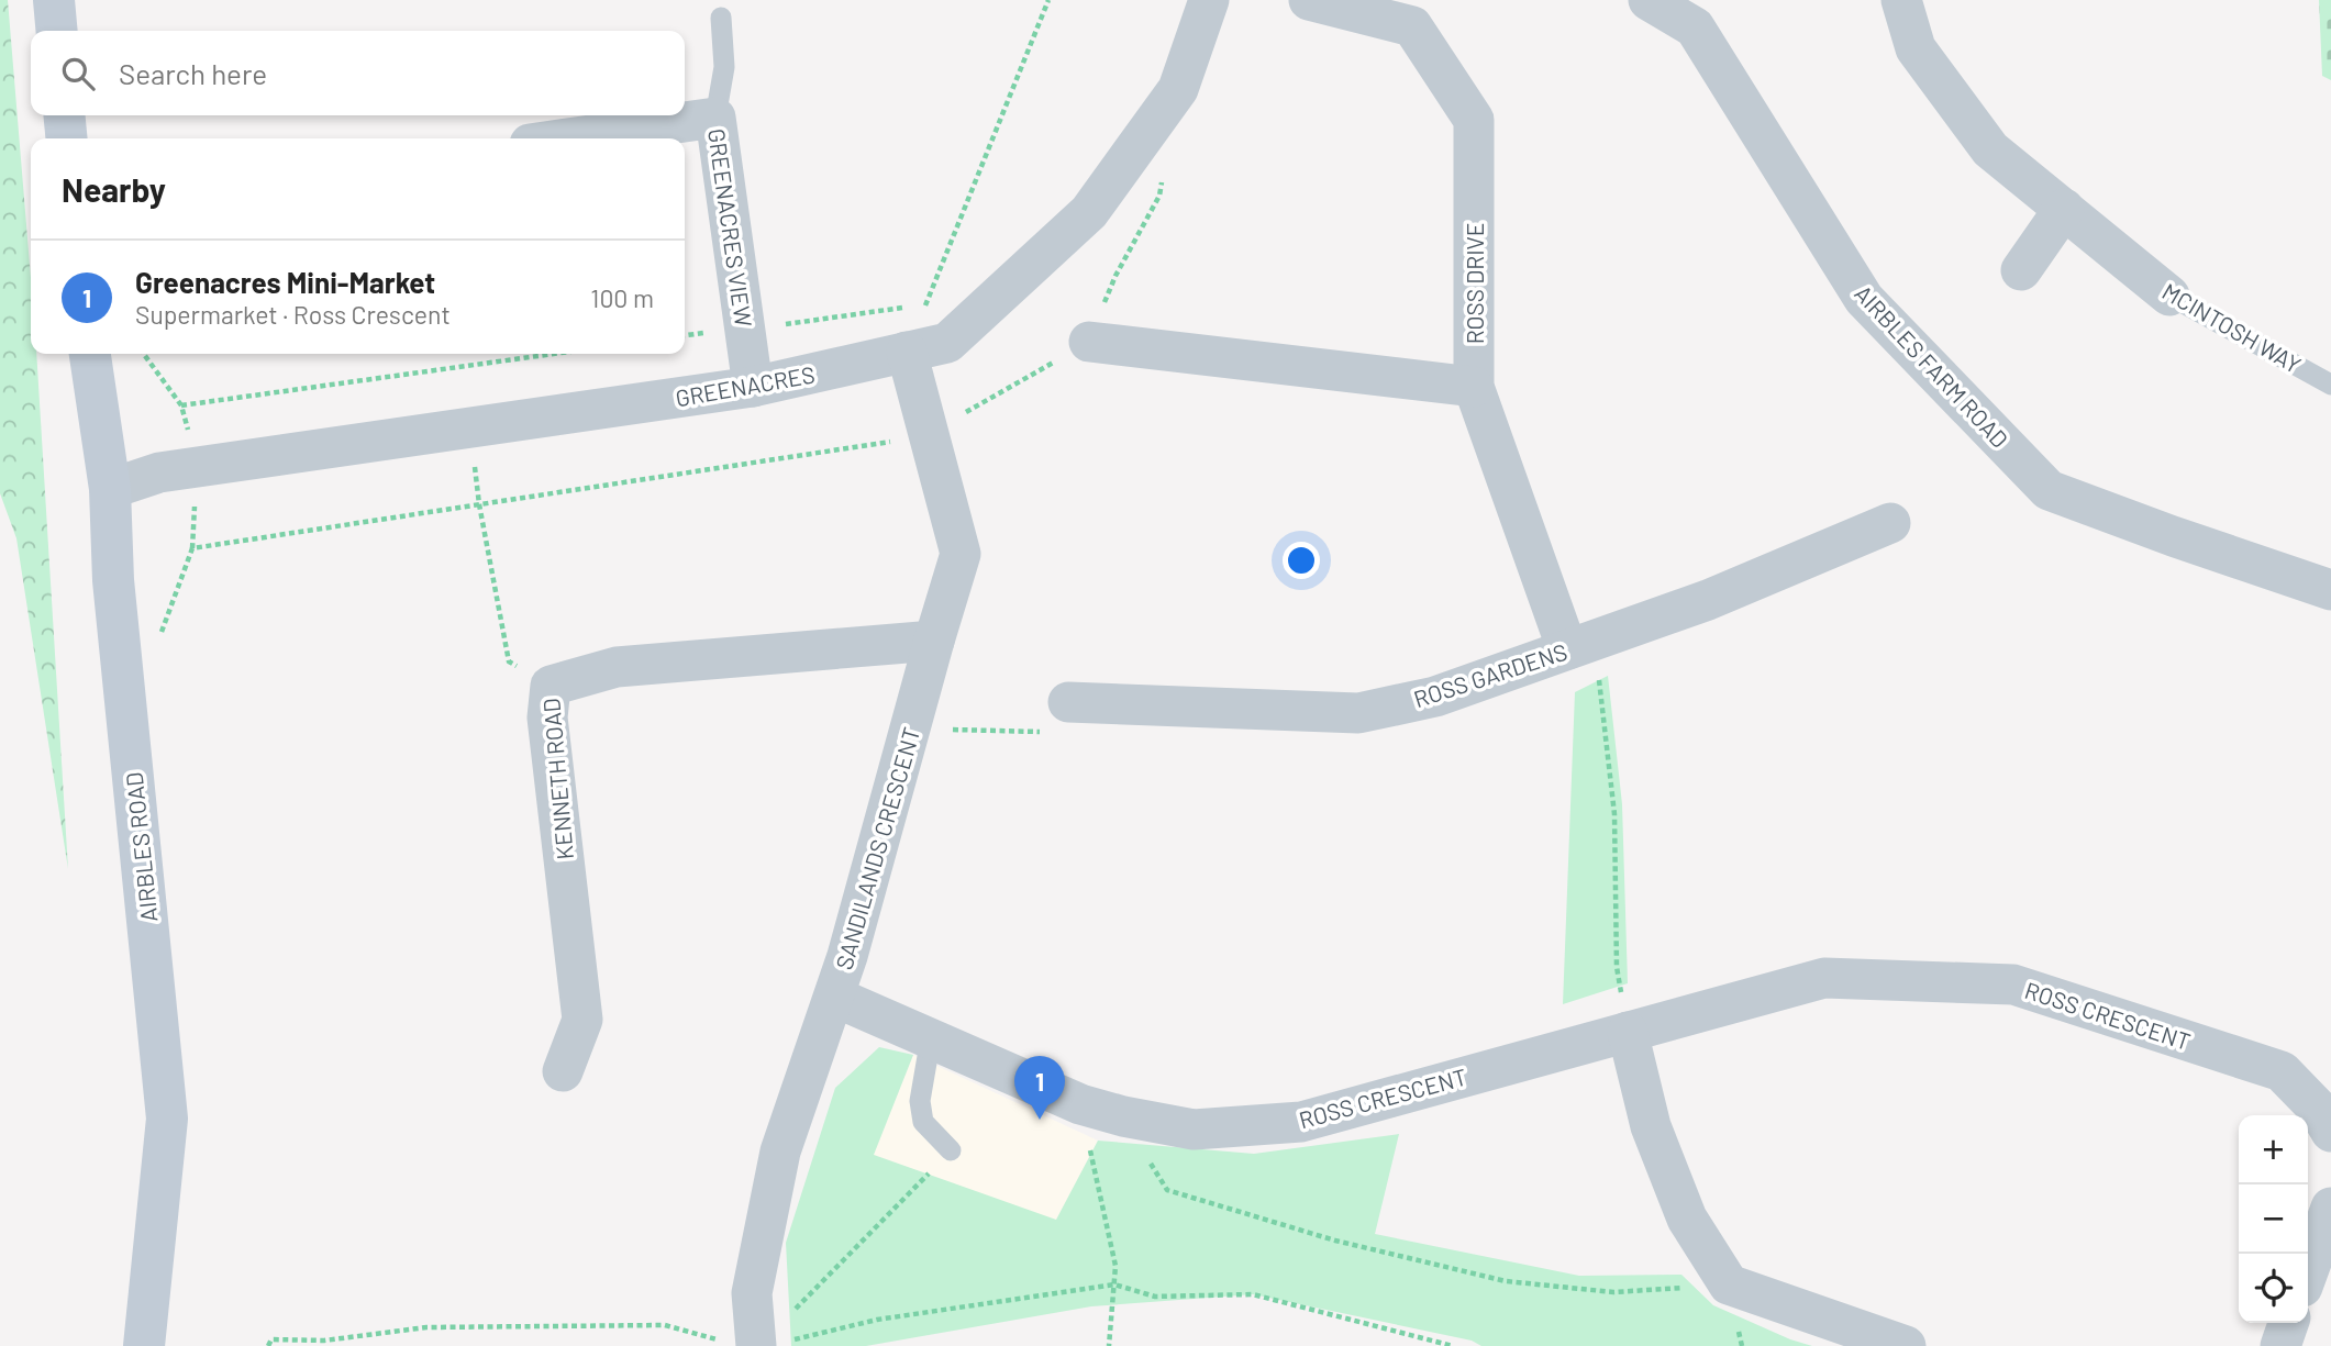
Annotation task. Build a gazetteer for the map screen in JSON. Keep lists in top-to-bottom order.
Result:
{
  "streets": {
    "main road": ["AIRBLES ROAD"],
    "street": [
      "GREENACRES VIEW",
      "ROSS DRIVE",
      "MCINTOSH WAY",
      "AIRBLES FARM ROAD",
      "GREENACRES",
      "ROSS GARDENS",
      "KENNETH ROAD",
      "SANDILANDS CRESCENT",
      "ROSS CRESCENT"
    ]
  },
  "crossings": [
    ["GREENACRES VIEW", "GREENACRES"],
    ["ROSS DRIVE", "ROSS GARDENS"],
    ["GREENACRES", "AIRBLES ROAD"],
    ["GREENACRES", "SANDILANDS CRESCENT"],
    ["KENNETH ROAD", "SANDILANDS CRESCENT"],
    ["SANDILANDS CRESCENT", "ROSS CRESCENT"]
  ],
  "page": {
    "search": "Search here",
    "heading": "Nearby",
    "list": [
      {
        "mark": "1",
        "name": "Greenacres Mini-Market",
        "note": "Supermarket · Ross Crescent",
        "value": "100 m"
      }
    ],
    "pins": "1",
    "map_buttons": ["+", "−"]
  }
}
